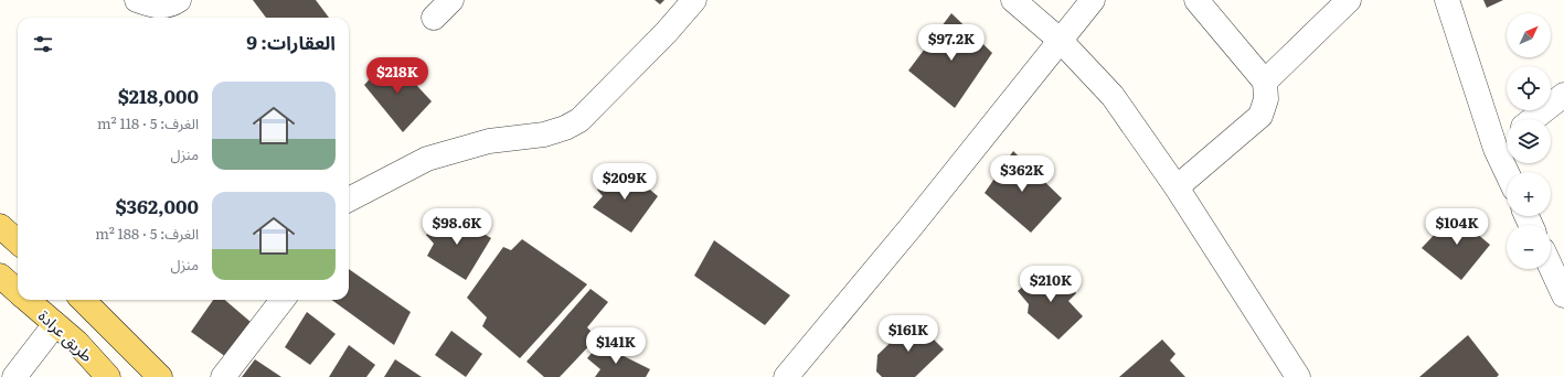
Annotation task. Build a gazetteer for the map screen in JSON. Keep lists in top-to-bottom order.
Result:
{
  "streets": {
    "main road": ["طريق عرادة"]
  },
  "north": "top right",
  "page": {
    "map_buttons": ["+", "−"],
    "heading": "العقارات: 9",
    "price": [
      "$97.2K",
      "$218K",
      "$362K",
      "$209K",
      "$98.6K",
      "$104K",
      "$210K",
      "$161K",
      "$141K"
    ],
    "list": [
      {
        "name": "$218,000",
        "note": "الغرف: 5 · 118 m² · منزل"
      },
      {
        "name": "$362,000",
        "note": "الغرف: 5 · 188 m² · منزل"
      }
    ]
  }
}
